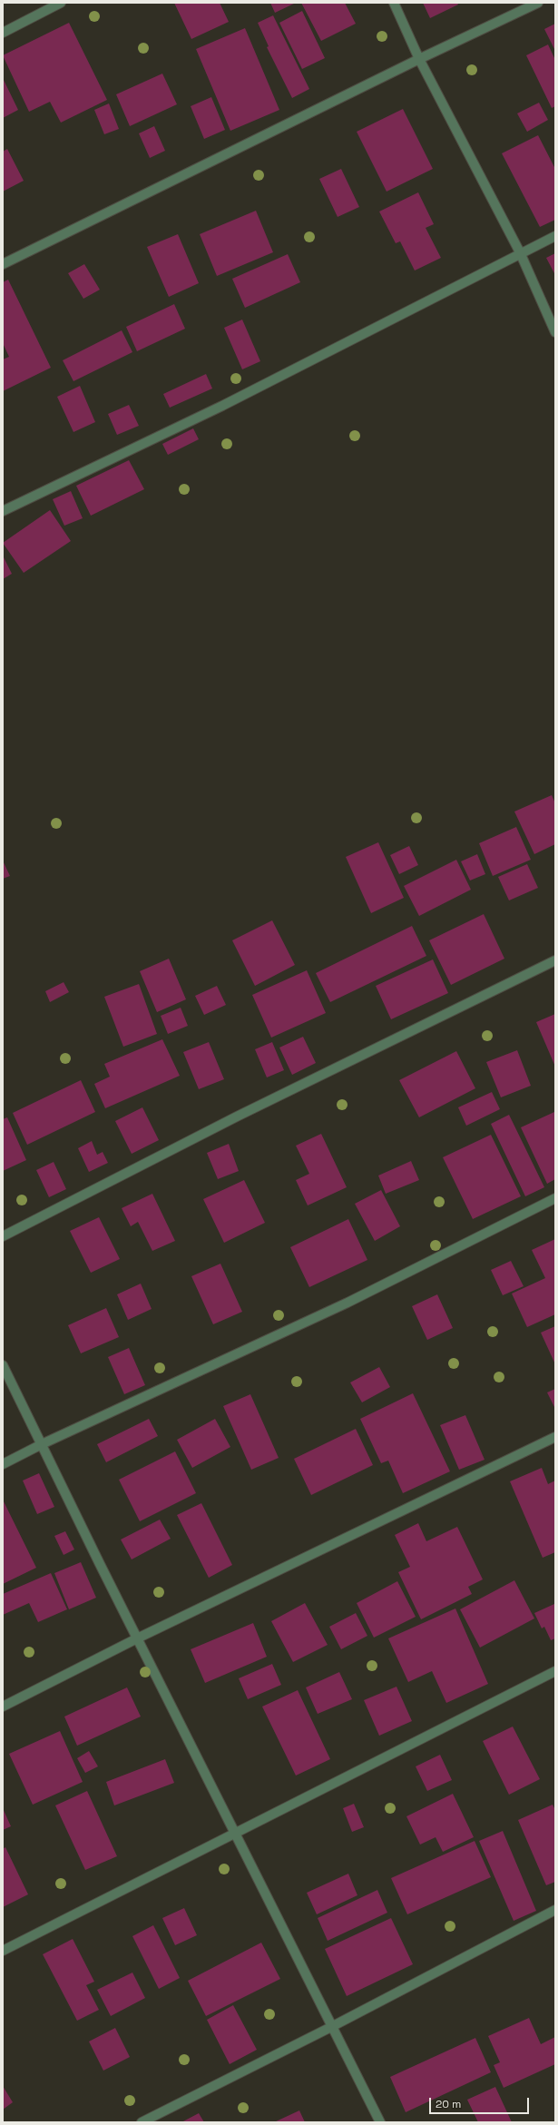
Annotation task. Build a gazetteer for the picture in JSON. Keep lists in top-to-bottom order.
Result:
{
  "scale_bar": "20 m"
}
